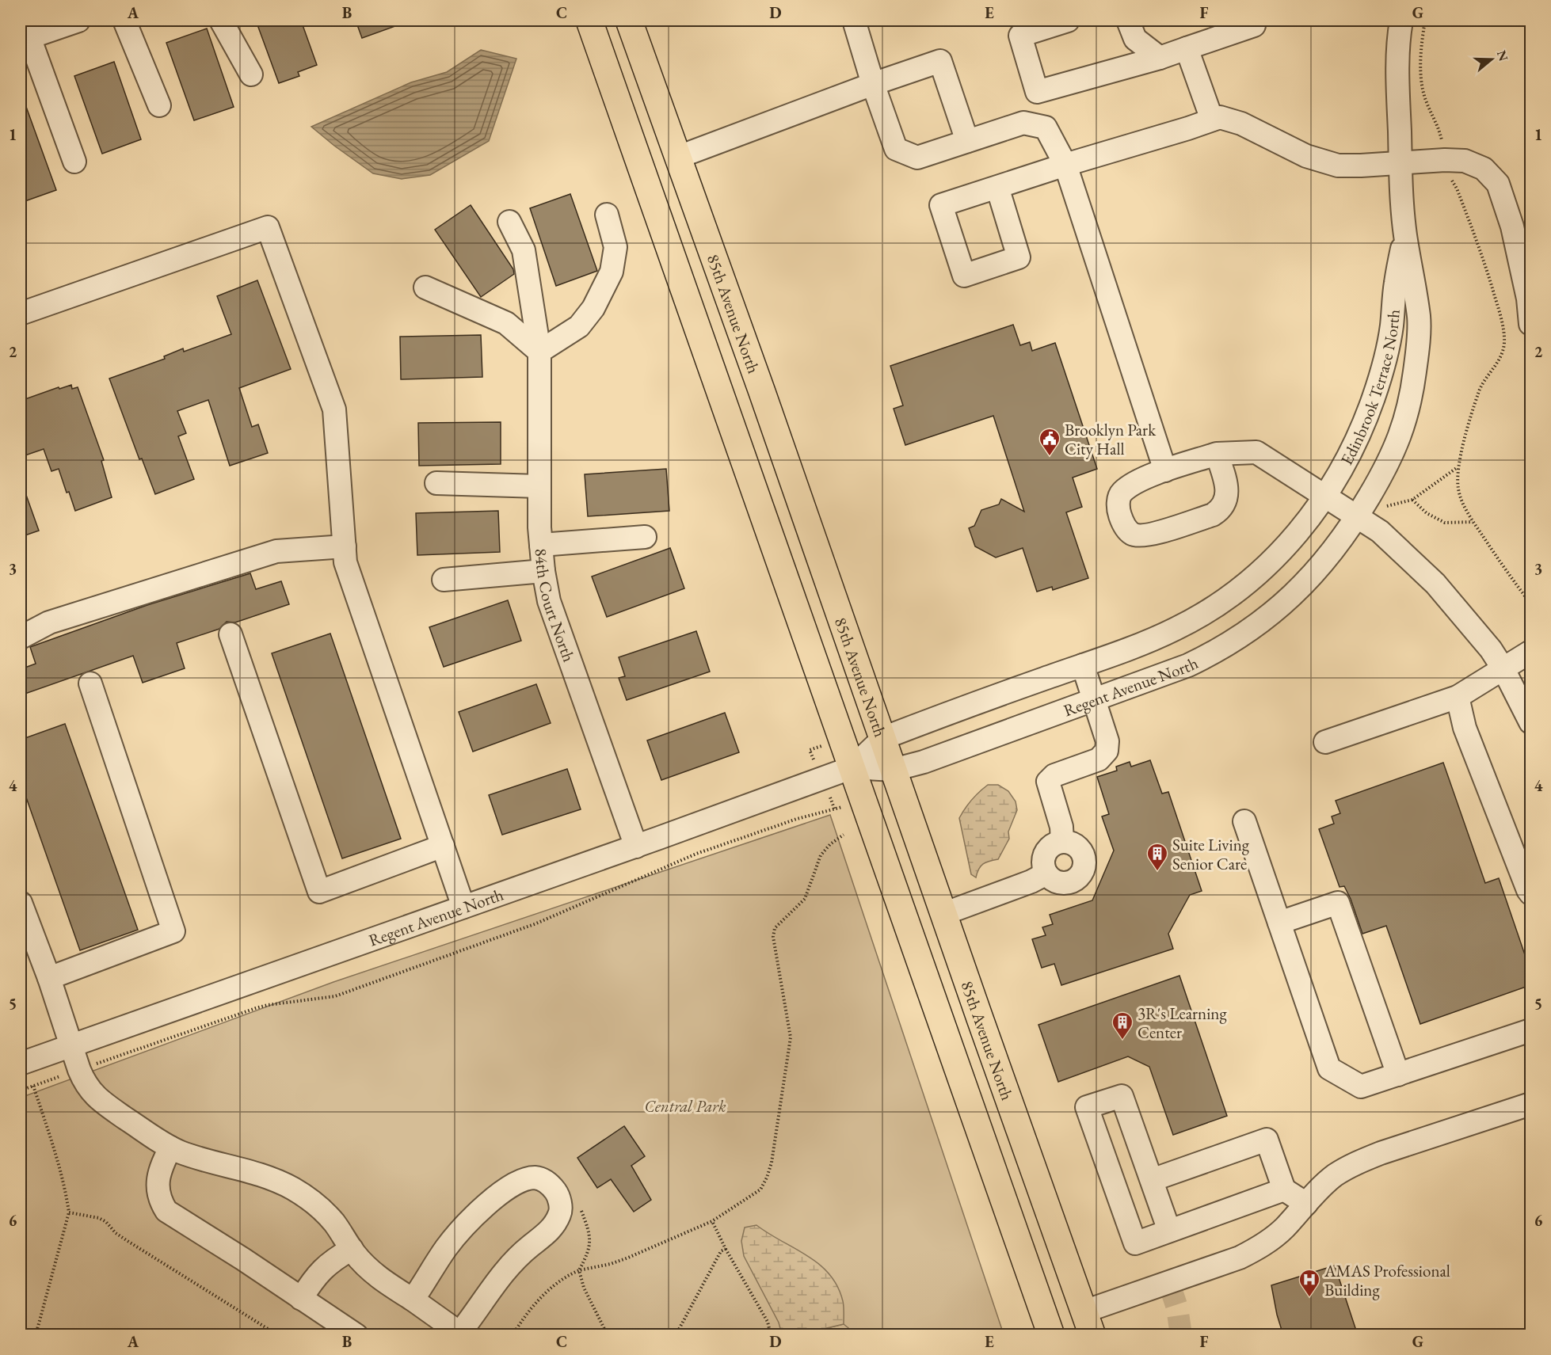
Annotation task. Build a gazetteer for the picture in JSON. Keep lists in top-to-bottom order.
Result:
{
  "streets": {
    "main road": ["85th Avenue North"],
    "street": ["Edinbrook Terrace North", "84th Court North", "Regent Avenue North"]
  },
  "crossings": [
    ["85th Avenue North", "Regent Avenue North"],
    ["Edinbrook Terrace North", "Regent Avenue North"],
    ["84th Court North", "Regent Avenue North"]
  ],
  "parks": ["Central Park"],
  "places": {
    "public building": ["Brooklyn Park City Hall"],
    "building": ["Suite Living Senior Care", "3R's Learning Center"],
    "hospital": ["AMAS Professional Building"]
  },
  "north": "right",
  "grid": {
    "columns": [
      "A",
      "B",
      "C",
      "D",
      "E",
      "F",
      "G"
    ],
    "rows": [
      "1",
      "2",
      "3",
      "4",
      "5",
      "6"
    ]
  }
}
